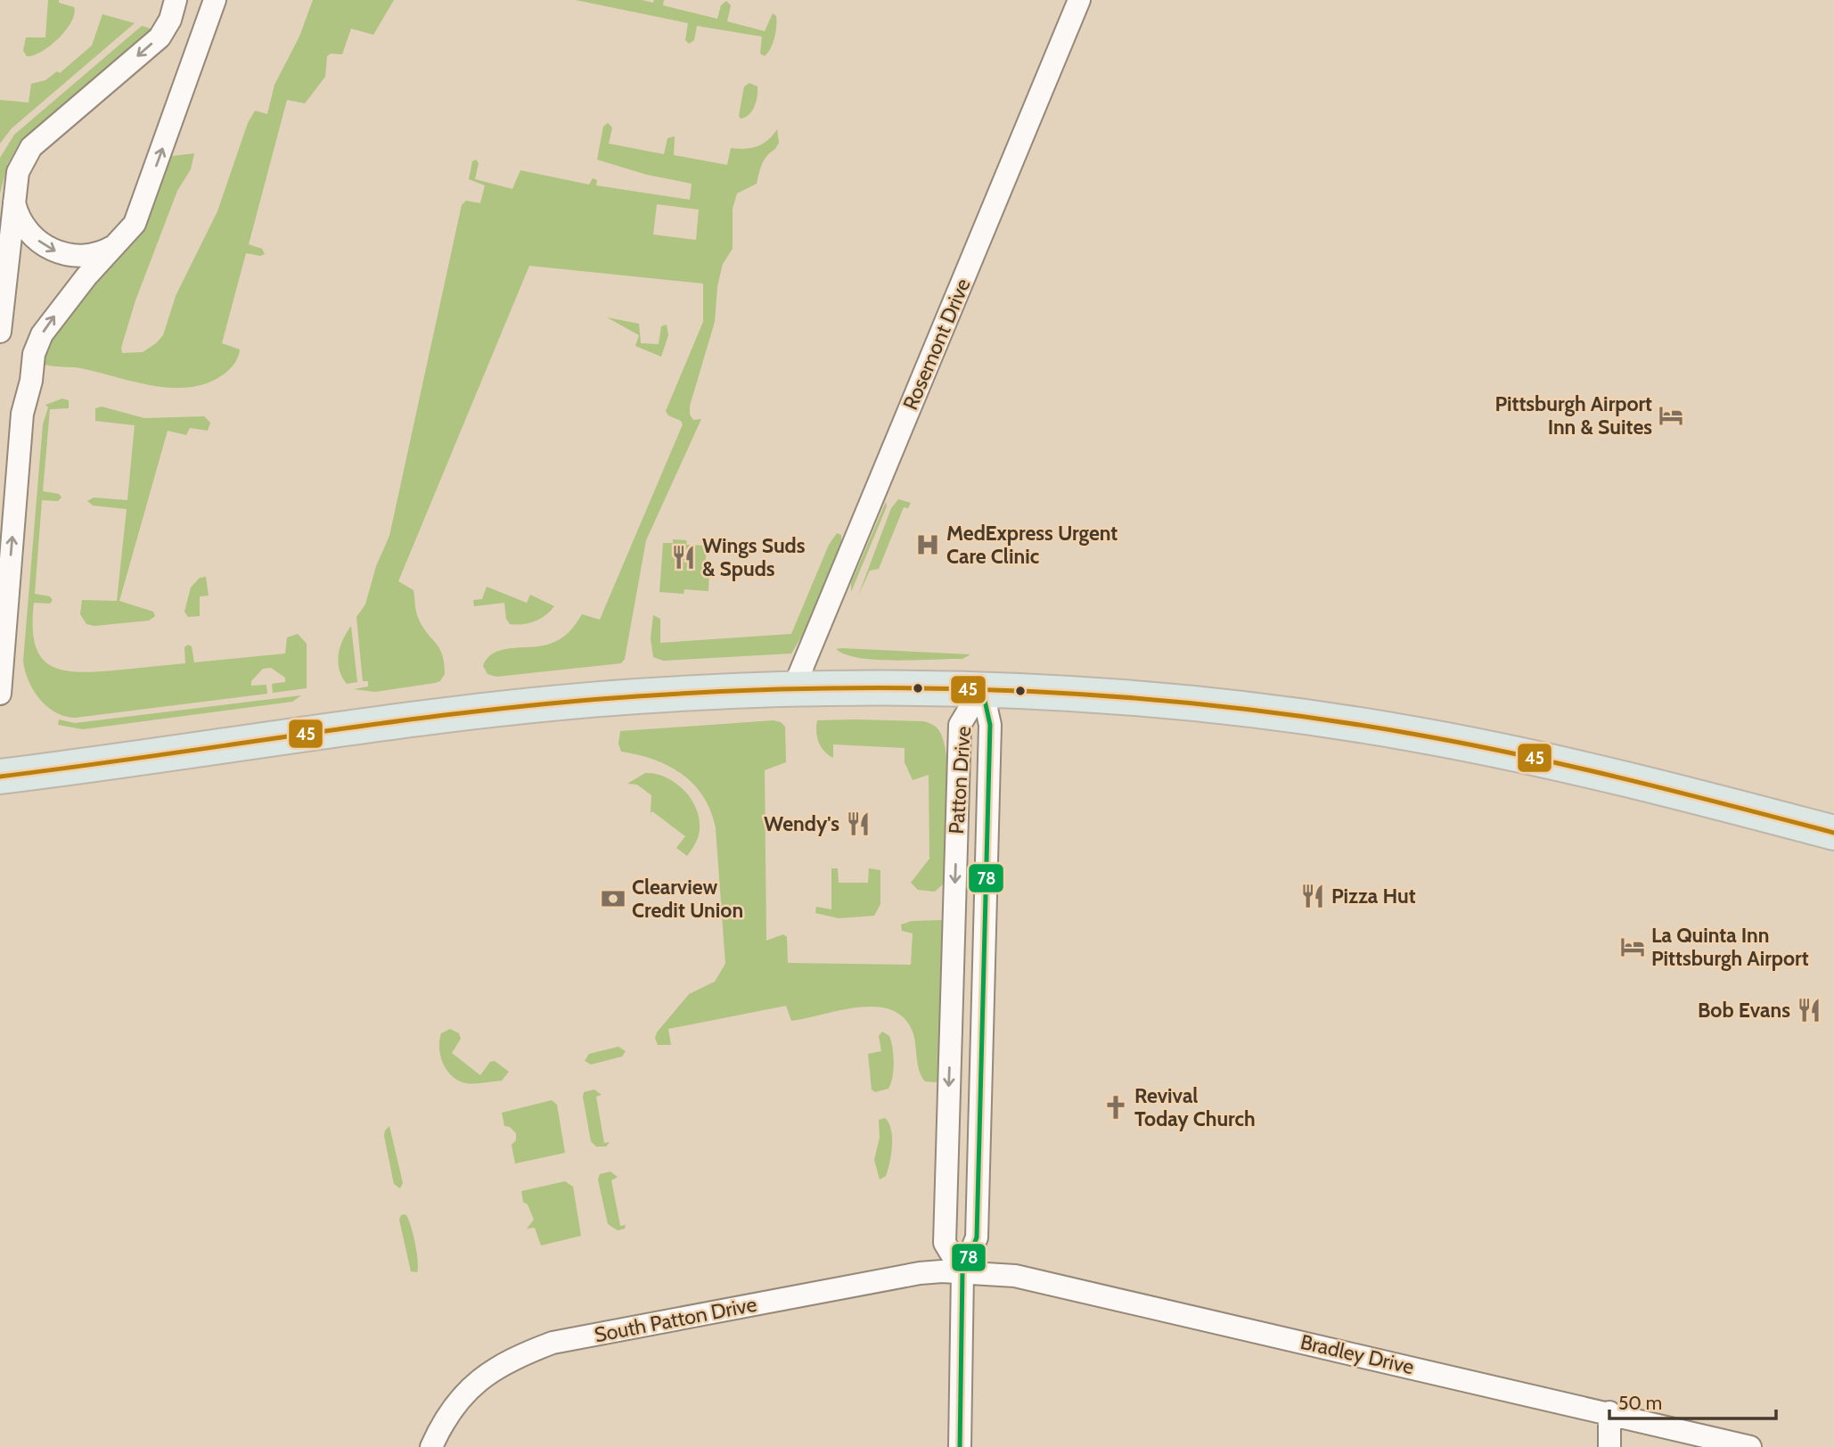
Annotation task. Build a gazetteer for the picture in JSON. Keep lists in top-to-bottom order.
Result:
{
  "streets": {
    "street": [
      "Rosemont Drive",
      "Patton Drive",
      "South Patton Drive",
      "Bradley Drive"
    ]
  },
  "crossings": [
    ["Patton Drive", "South Patton Drive"],
    ["Patton Drive", "Bradley Drive"],
    ["South Patton Drive", "Bradley Drive"]
  ],
  "places": {
    "hotel": ["Pittsburgh Airport Inn & Suites", "La Quinta Inn Pittsburgh Airport"],
    "hospital": ["MedExpress Urgent Care Clinic"],
    "restaurant": [
      "Wings Suds & Spuds",
      "Wendy's",
      "Pizza Hut",
      "Bob Evans"
    ],
    "bank": ["Clearview Credit Union"],
    "church": ["Revival Today Church"]
  },
  "lines": ["transit line 45", "transit line 78"],
  "scale_bar": "50 m"
}
